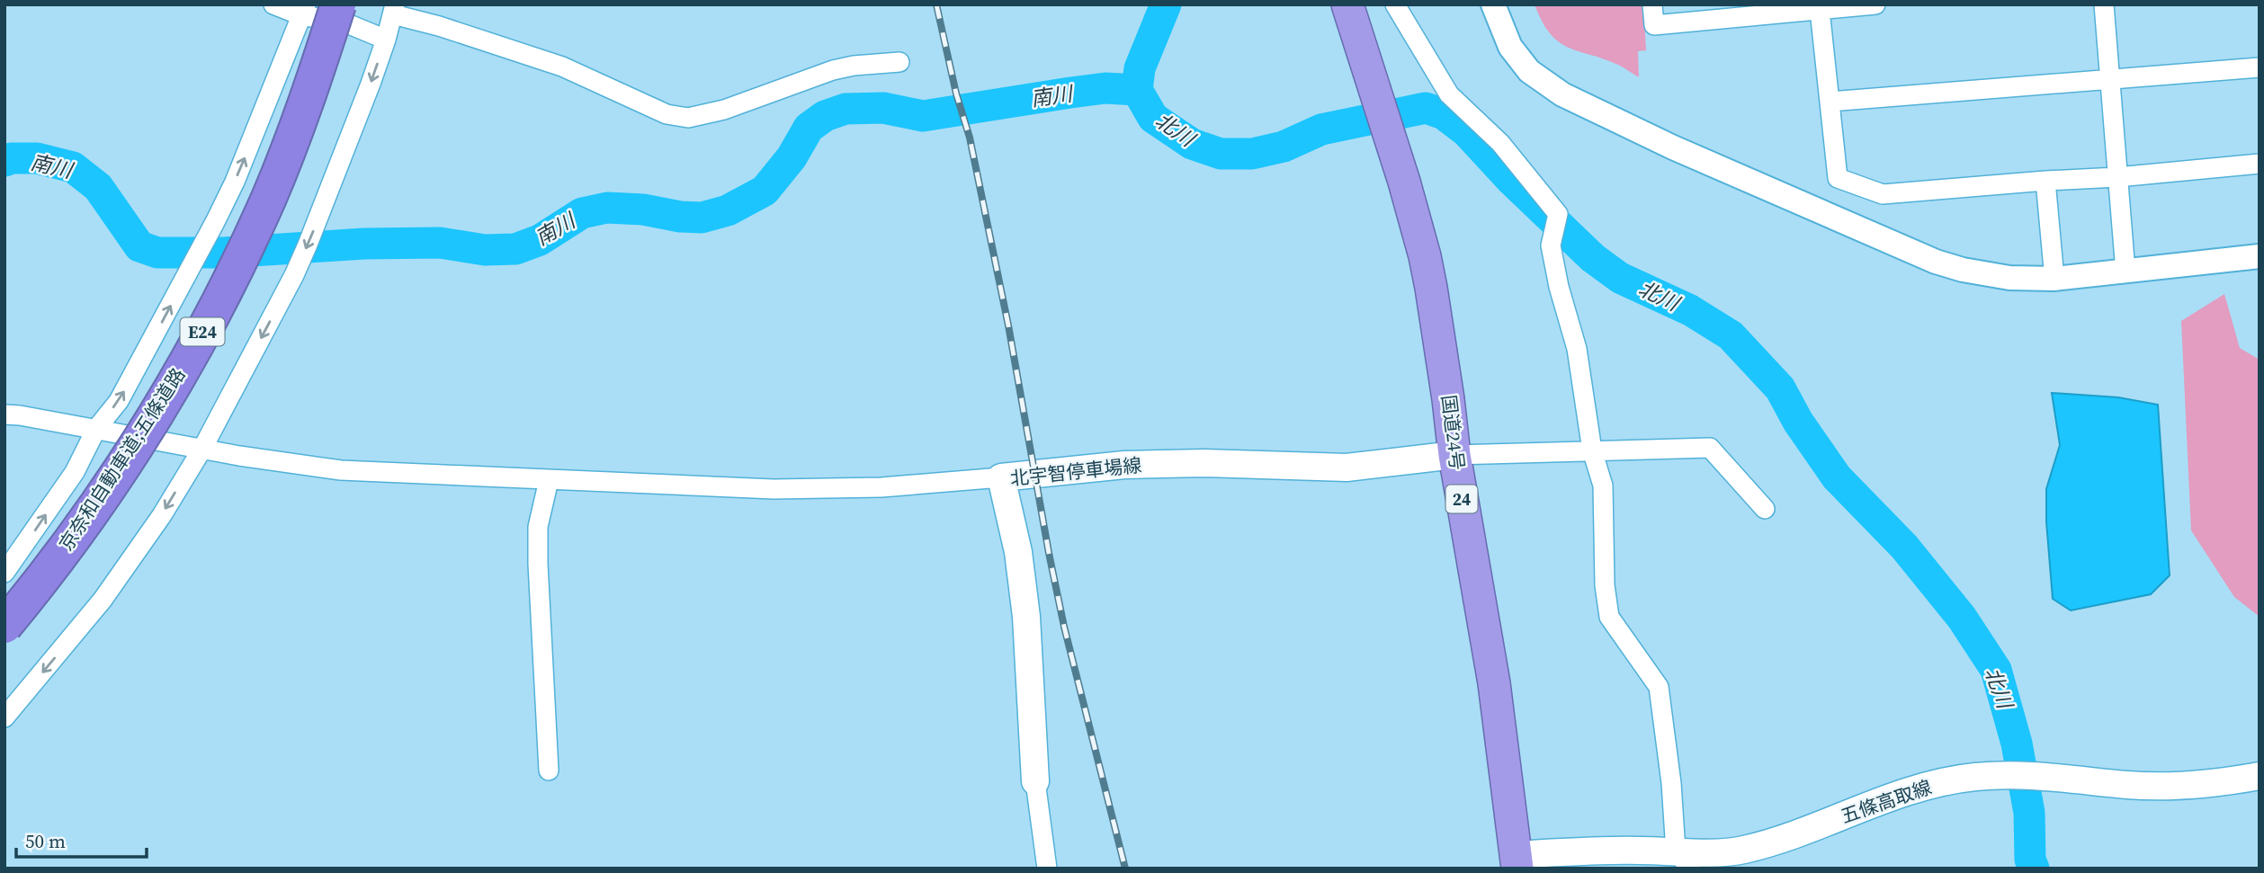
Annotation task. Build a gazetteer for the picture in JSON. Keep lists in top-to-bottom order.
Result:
{
  "streets": {
    "highway": [
      "E24",
      "国道24号",
      "京奈和自動車道;五條道路",
      "24"
    ],
    "main road": ["北宇智停車場線", "五條高取線"]
  },
  "crossings": [
    ["国道24号", "北宇智停車場線"],
    ["国道24号", "五條高取線"]
  ],
  "water": ["南川", "北川"],
  "scale_bar": "50 m"
}
